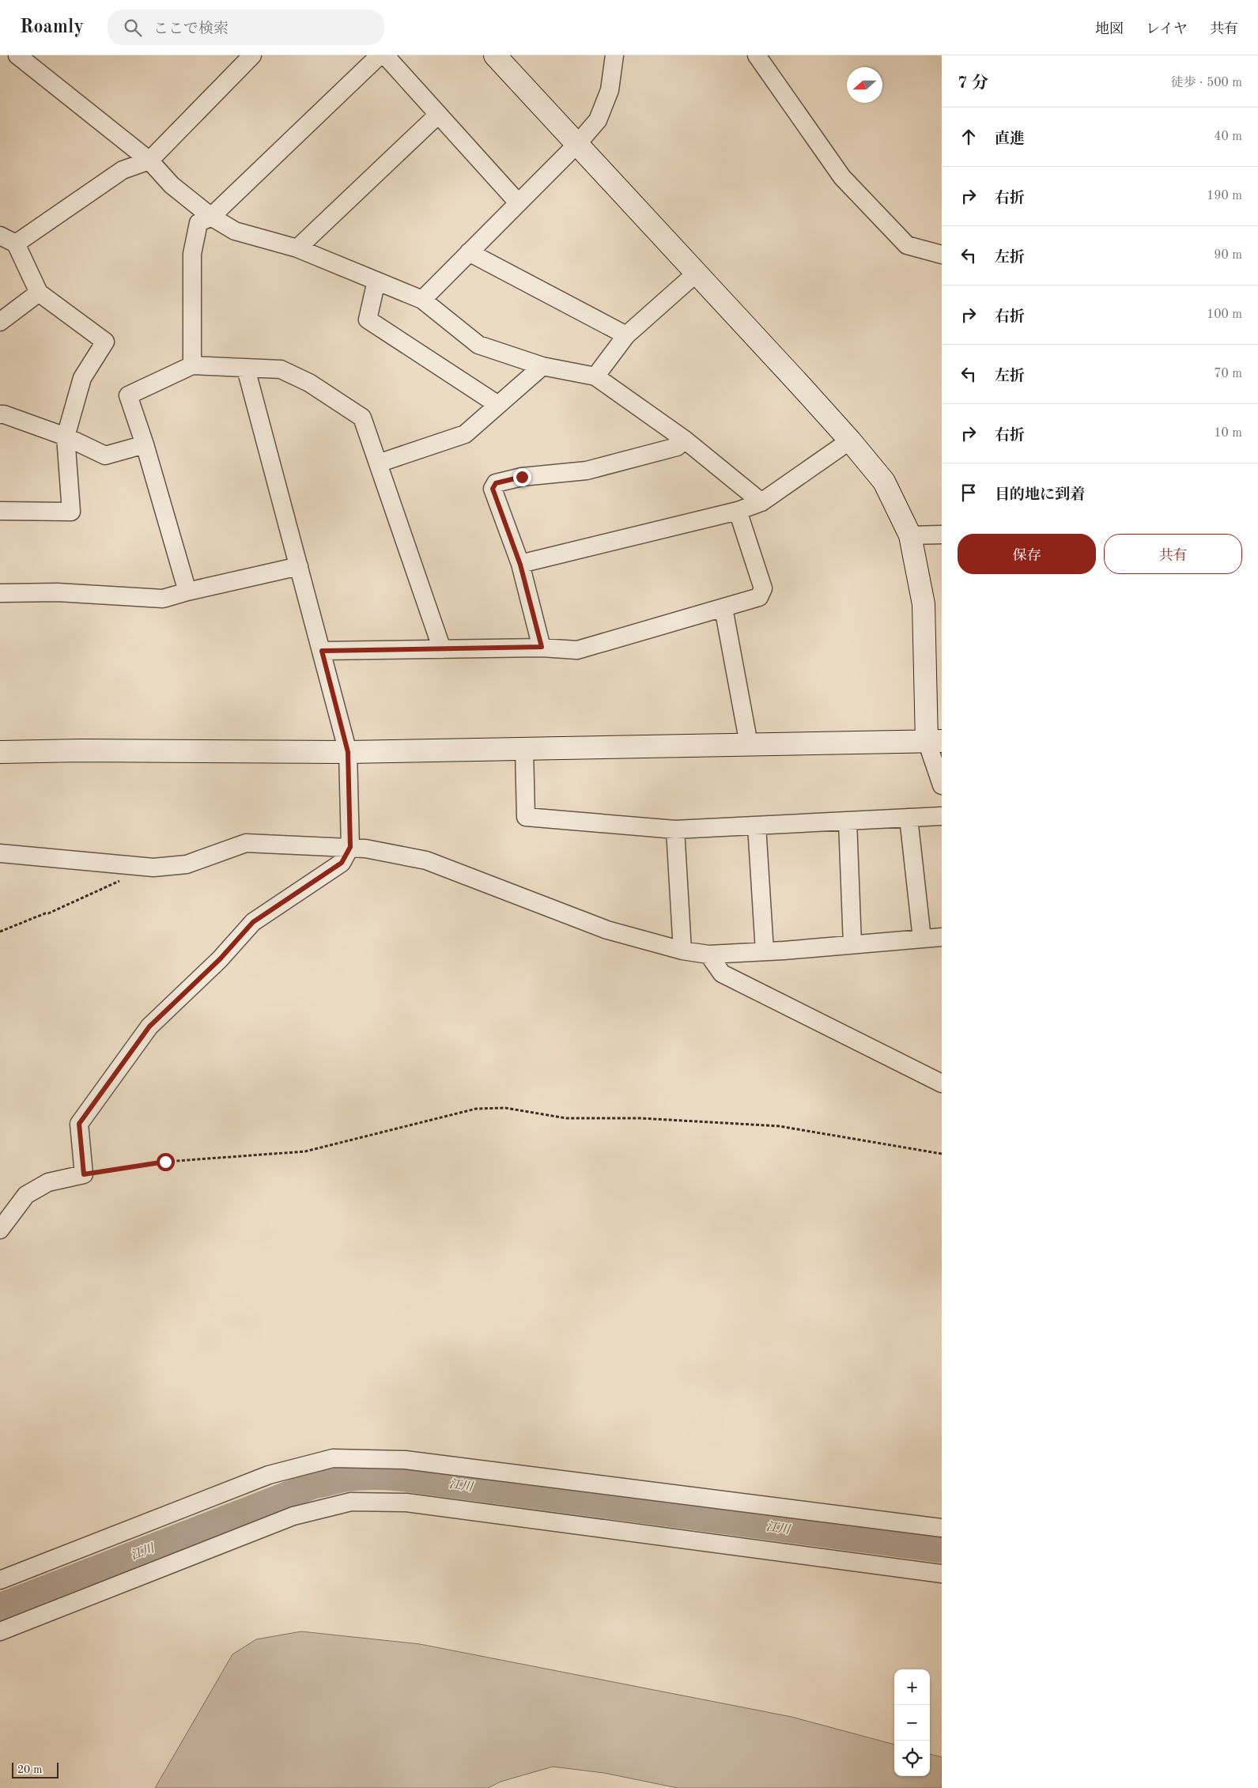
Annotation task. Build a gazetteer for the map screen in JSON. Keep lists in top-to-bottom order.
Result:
{
  "water": ["江川"],
  "scale_bar": "20 m",
  "north": "left",
  "page": {
    "header": "Roamly",
    "search": "ここで検索",
    "nav": ["地図", "レイヤ", "共有"],
    "heading": ["7 分", "徒歩 · 500 m"],
    "list": [
      ["直進", "40 m"],
      ["右折", "190 m"],
      ["左折", "90 m"],
      ["右折", "100 m"],
      ["左折", "70 m"],
      ["右折", "10 m"],
      "目的地に到着"
    ],
    "buttons": ["保存", "共有"],
    "map_buttons": ["+", "−"],
    "scale": "20 m"
  }
}
